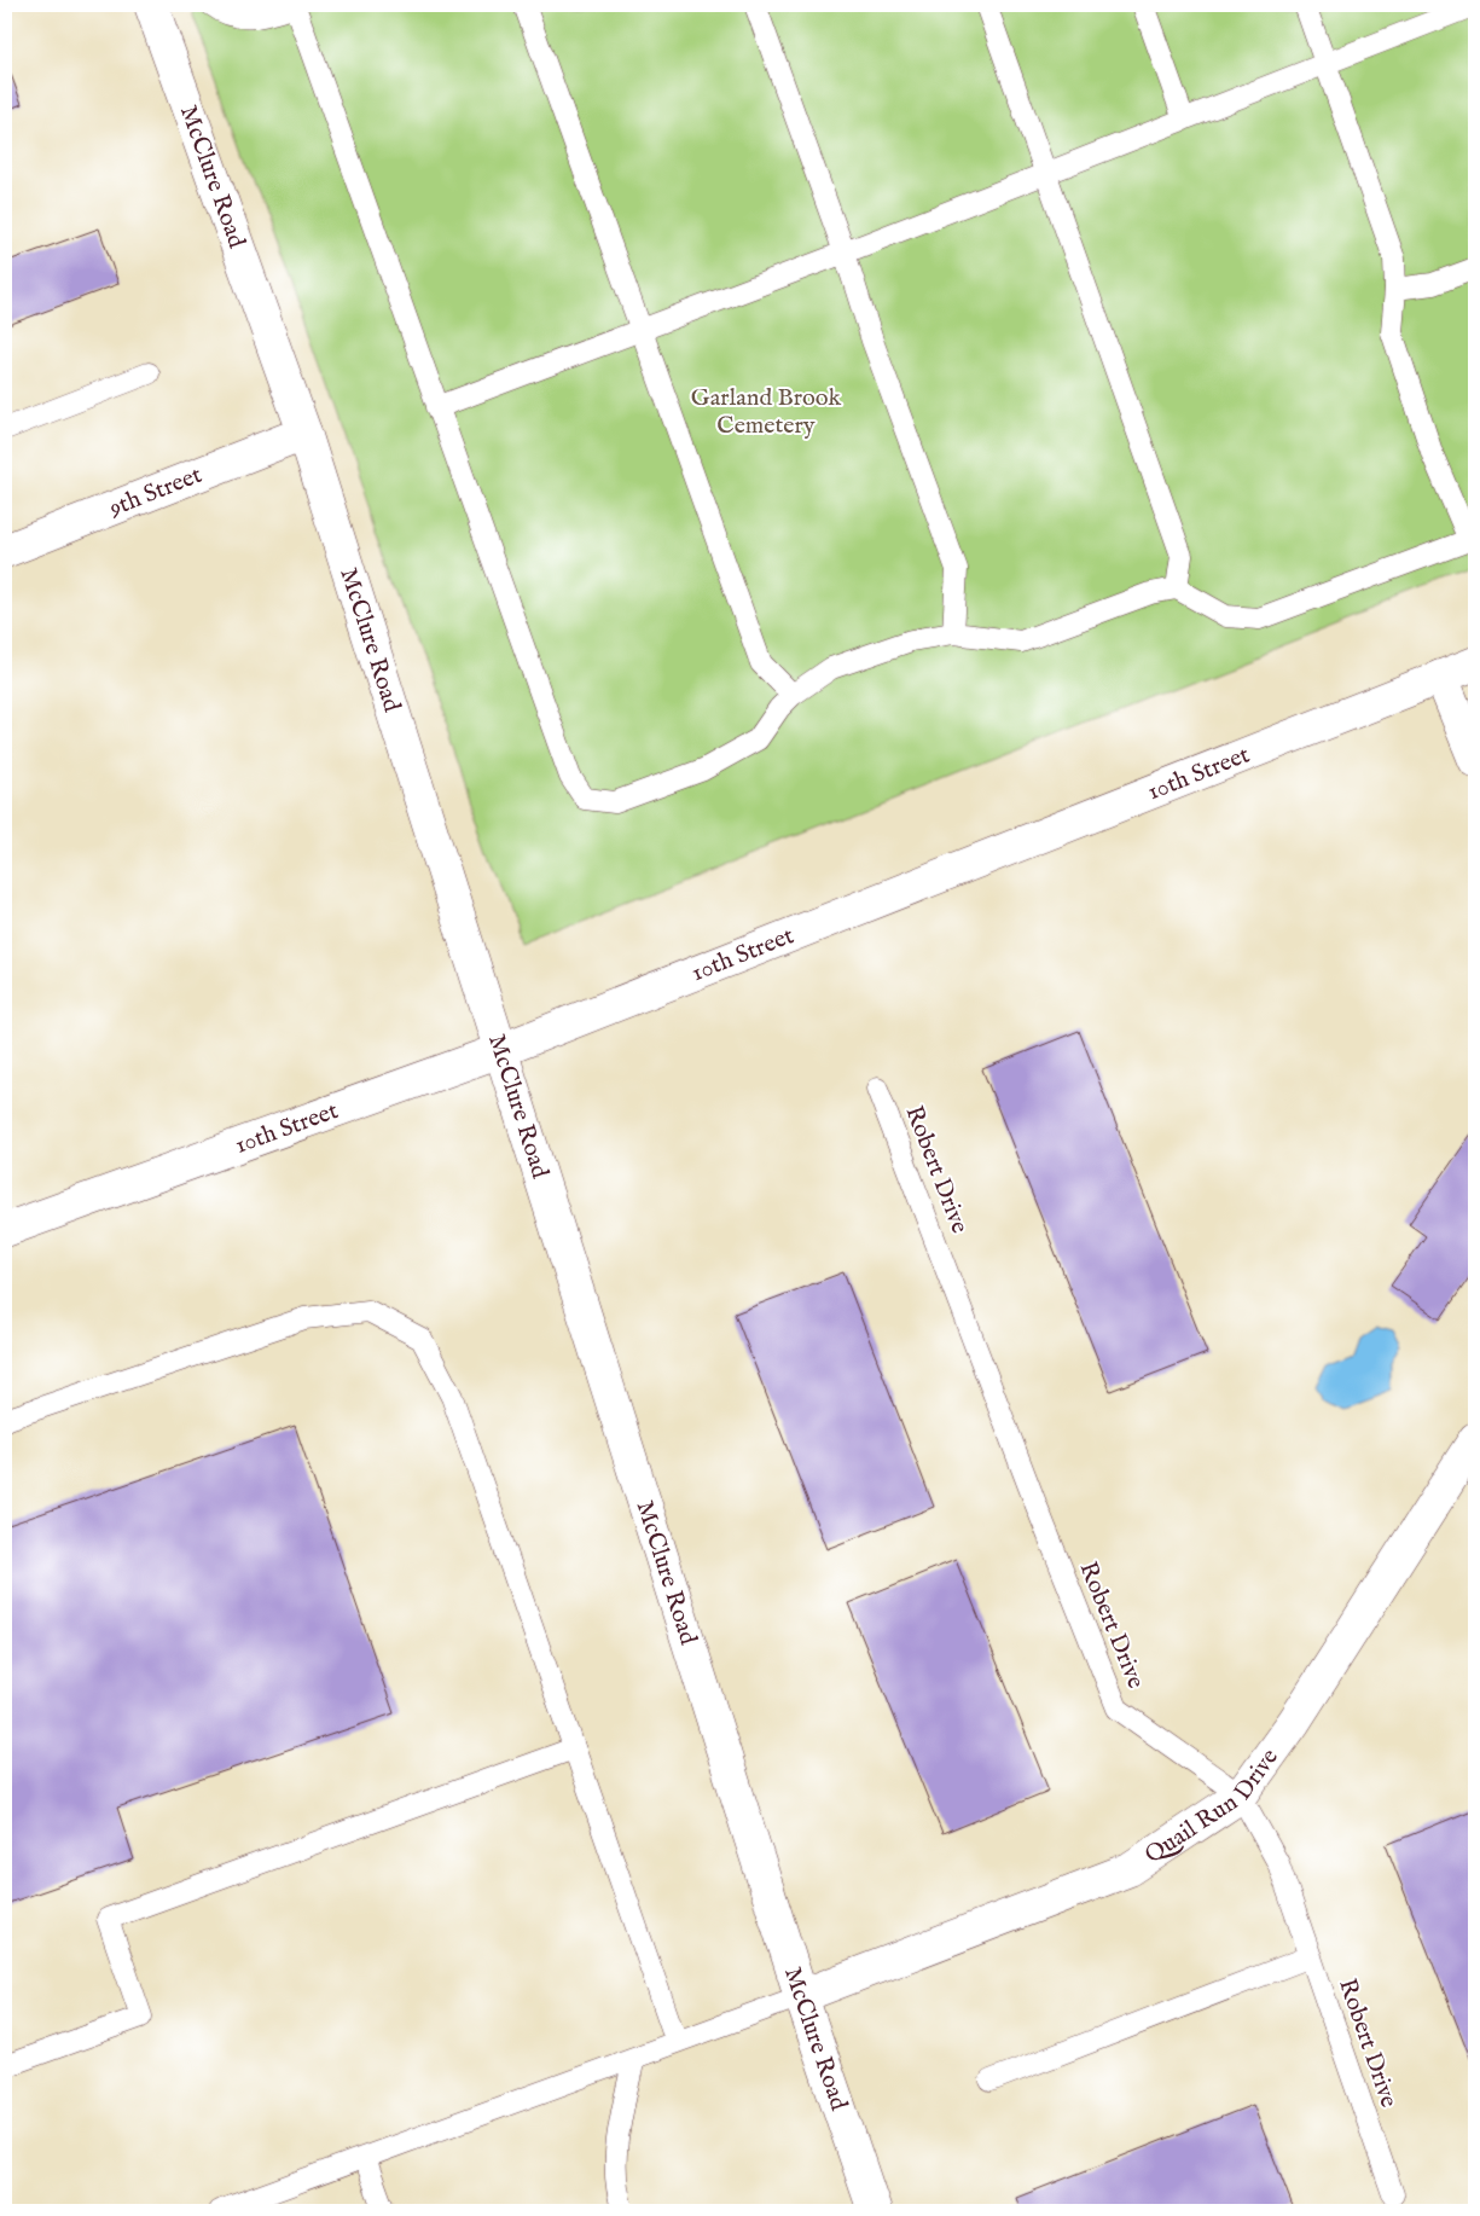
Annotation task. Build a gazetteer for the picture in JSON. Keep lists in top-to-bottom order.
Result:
{
  "streets": {
    "street": [
      "McClure Road",
      "9th Street",
      "10th Street",
      "Quail Run Drive"
    ],
    "lane": ["Robert Drive"]
  },
  "crossings": [
    ["McClure Road", "9th Street"],
    ["McClure Road", "10th Street"],
    ["McClure Road", "Quail Run Drive"],
    ["Robert Drive", "Quail Run Drive"]
  ],
  "parks": ["Garland Brook Cemetery"]
}
